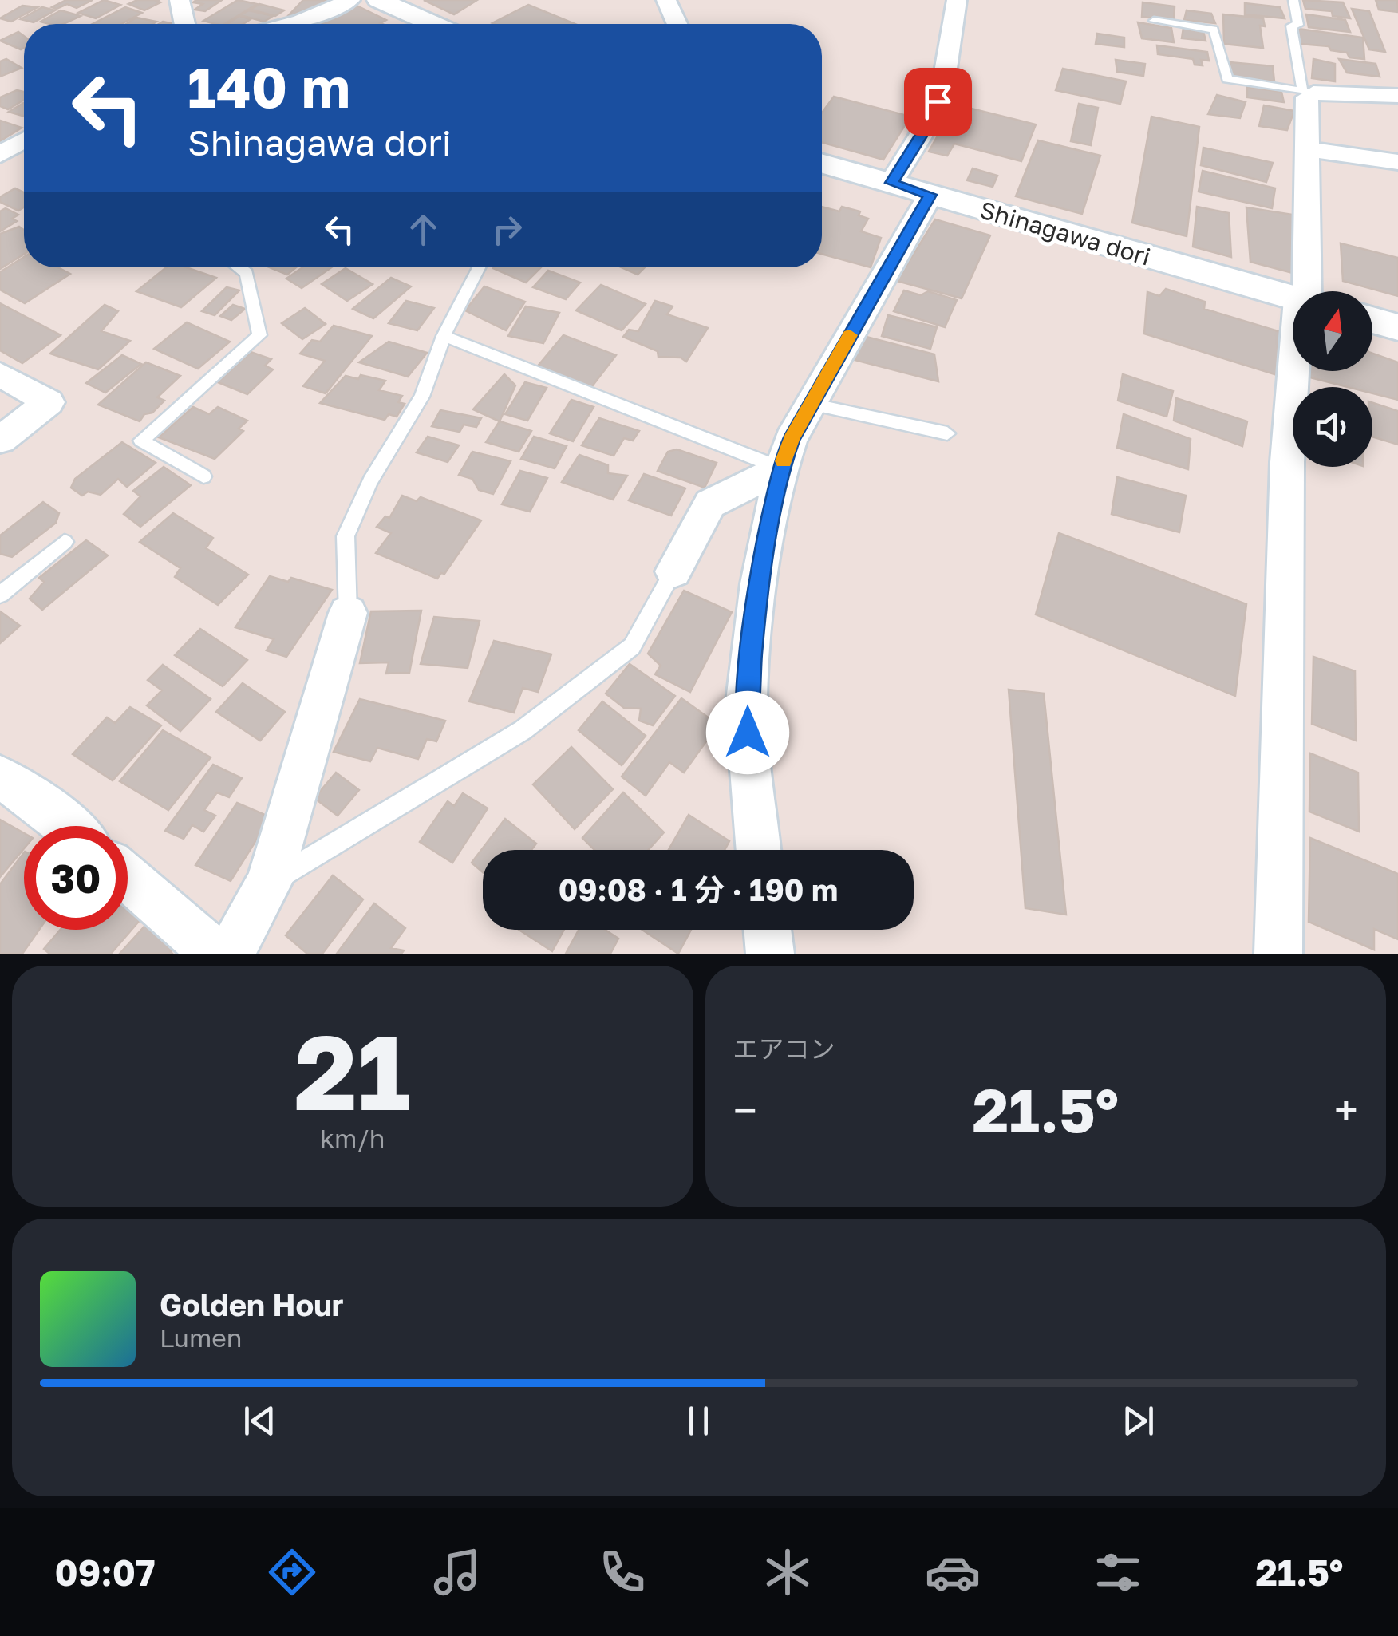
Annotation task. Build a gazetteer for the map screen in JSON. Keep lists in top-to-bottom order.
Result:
{
  "streets": {
    "street": ["Shinagawa dori"]
  },
  "north": "top",
  "page": {
    "turn": ["140 m", "Shinagawa dori"],
    "limit": "30",
    "trip": "09:08 · 1 分 · 190 m",
    "tile": [
      ["21", "km/h"],
      "エアコン"
    ],
    "heat": ["−", "21.5°", "+"],
    "song": ["Golden Hour", "Lumen"],
    "tabs": ["09:07", "21.5°"]
  }
}
